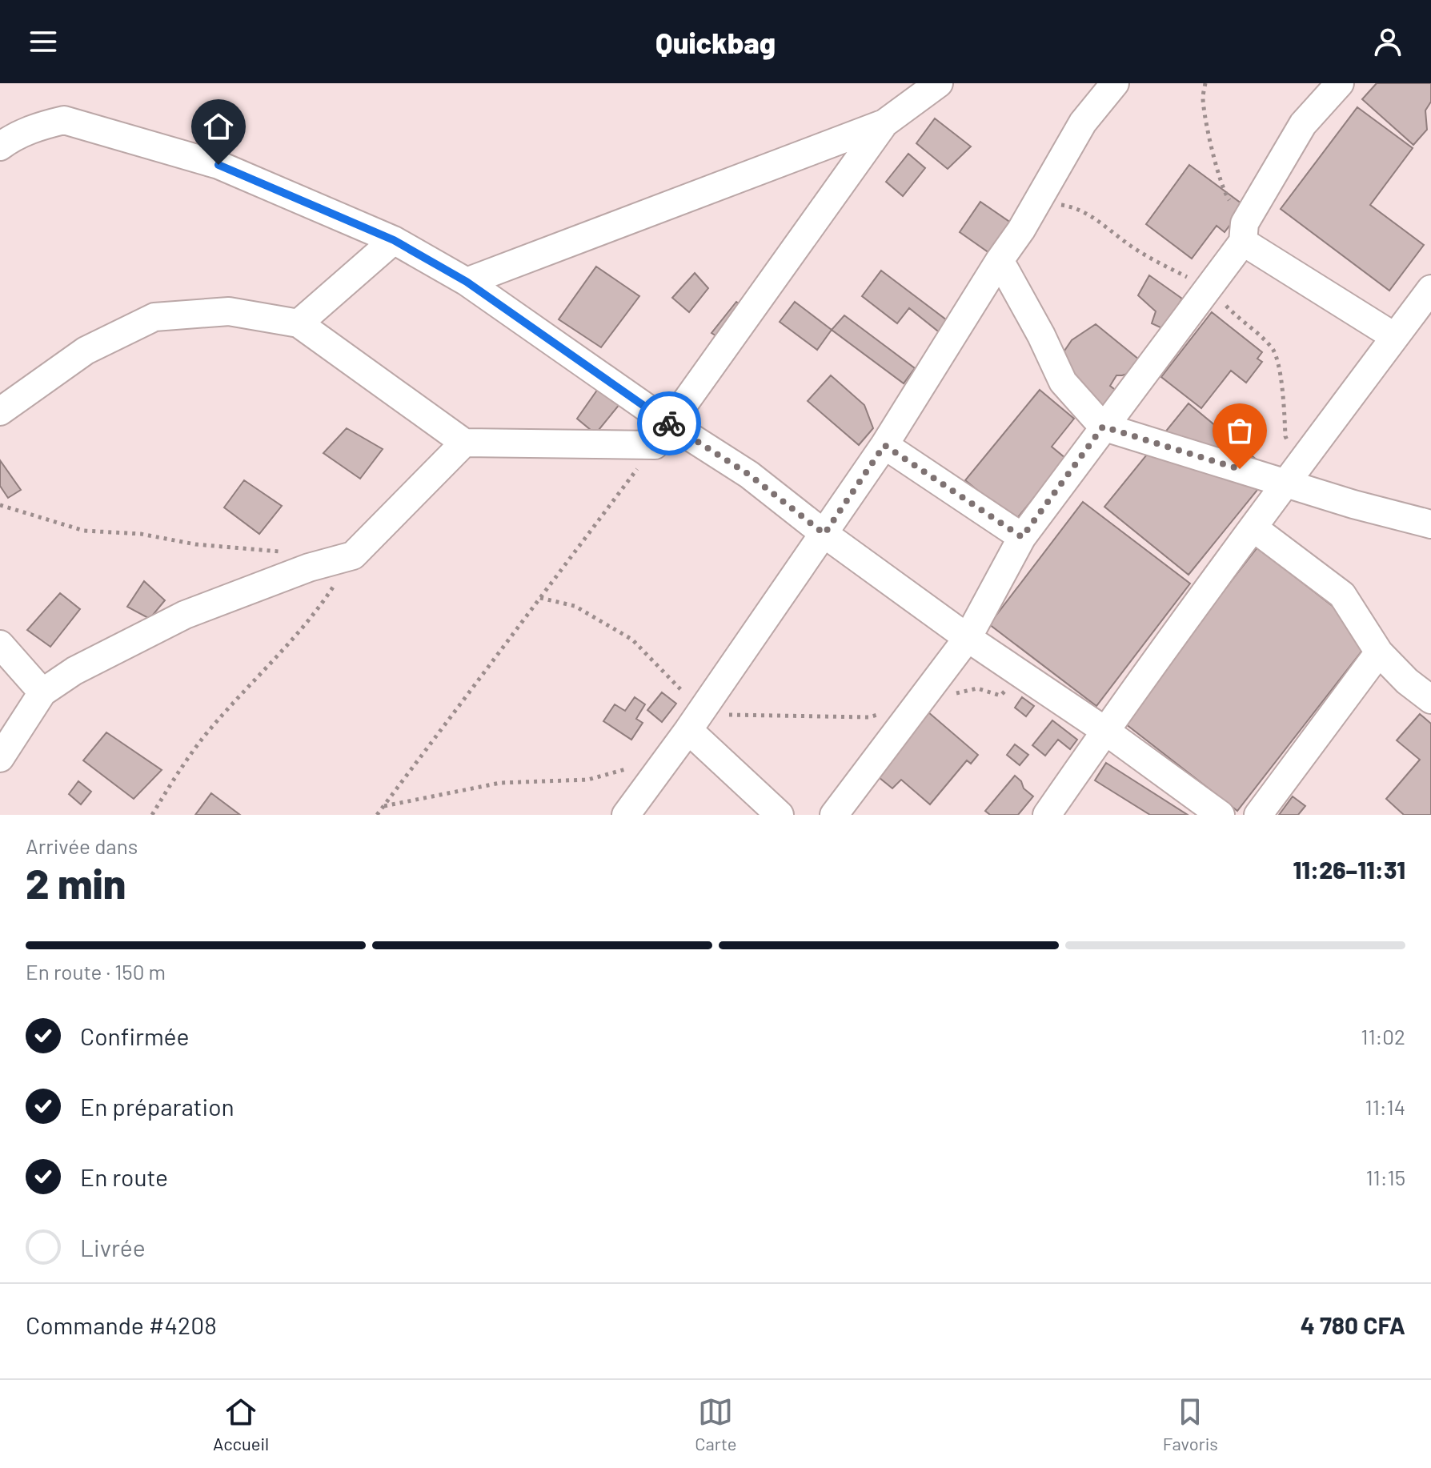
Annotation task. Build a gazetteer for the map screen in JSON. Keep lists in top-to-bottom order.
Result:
{
  "page": {
    "header": "Quickbag",
    "heading": ["2 min", "Arrivée dans", "11:26–11:31"],
    "panel": ["Commande #4208", "4 780 CFA"],
    "bar": "En route · 150 m",
    "list": [
      ["Confirmée", "11:02"],
      ["En préparation", "11:14"],
      ["En route", "11:15"],
      "Livrée"
    ],
    "tabs": ["Accueil", "Carte", "Favoris"]
  }
}
